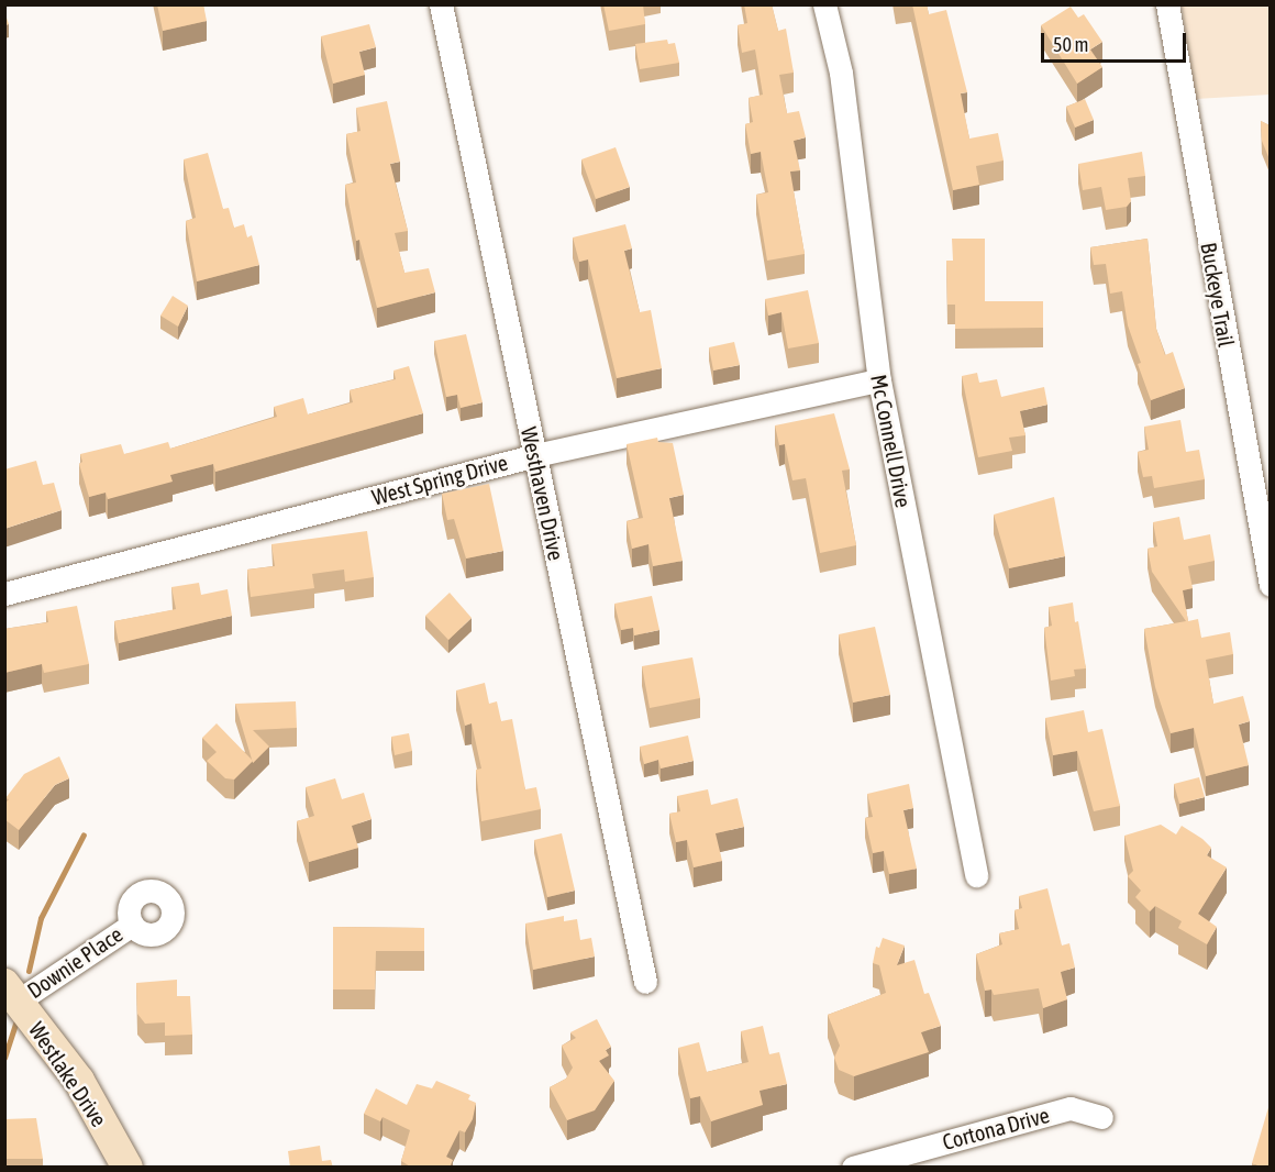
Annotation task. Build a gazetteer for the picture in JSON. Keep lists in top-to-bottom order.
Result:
{
  "streets": {
    "street": [
      "Buckeye Trail",
      "Mc Connell Drive",
      "West Spring Drive",
      "Westhaven Drive",
      "Downie Place",
      "Westlake Drive",
      "Cortona Drive"
    ]
  },
  "crossings": [
    ["Mc Connell Drive", "West Spring Drive"],
    ["West Spring Drive", "Westhaven Drive"],
    ["Downie Place", "Westlake Drive"]
  ],
  "scale_bar": "50 m"
}
